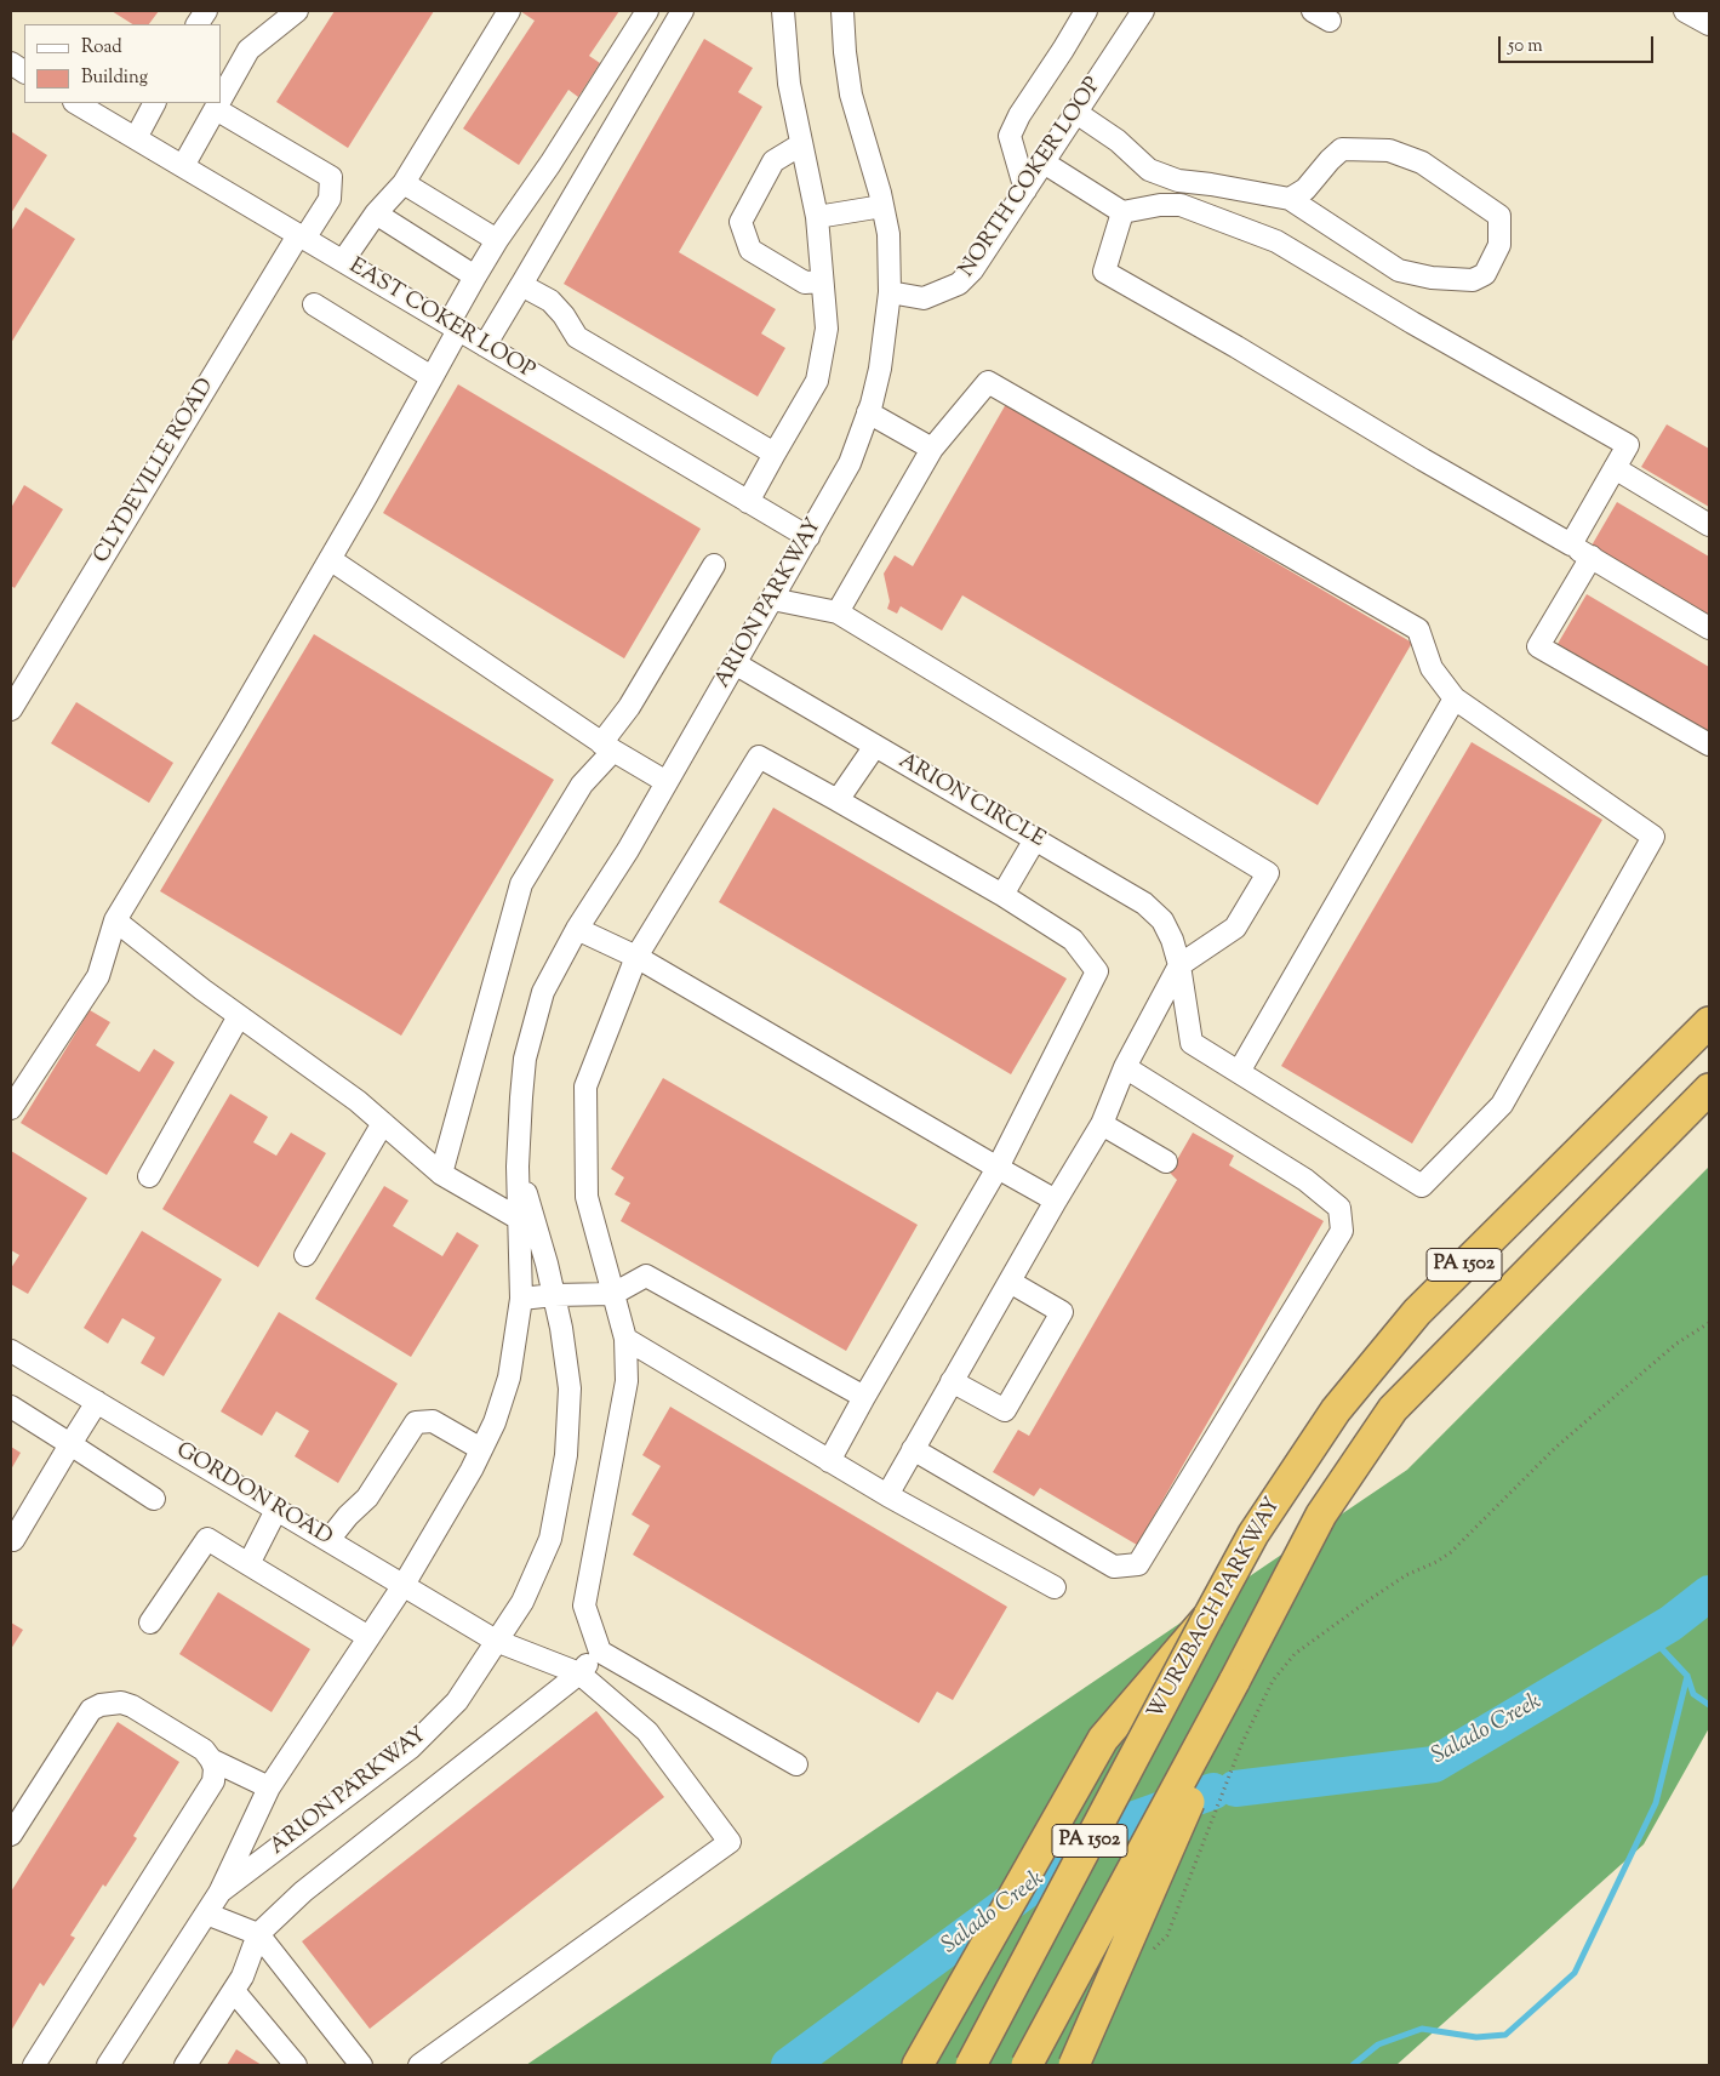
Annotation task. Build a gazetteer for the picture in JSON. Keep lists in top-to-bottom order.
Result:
{
  "streets": {
    "highway": ["PA 1502", "WURZBACH PARKWAY"],
    "street": [
      "NORTH COKER LOOP",
      "EAST COKER LOOP",
      "CLYDEVILLE ROAD",
      "ARION PARKWAY",
      "ARION CIRCLE",
      "GORDON ROAD"
    ]
  },
  "crossings": [
    ["NORTH COKER LOOP", "ARION PARKWAY"],
    ["EAST COKER LOOP", "CLYDEVILLE ROAD"],
    ["EAST COKER LOOP", "ARION PARKWAY"],
    ["ARION PARKWAY", "ARION CIRCLE"],
    ["ARION PARKWAY", "GORDON ROAD"]
  ],
  "water": ["Salado Creek"],
  "legend": ["Road", "Building"],
  "scale_bar": "50 m"
}
